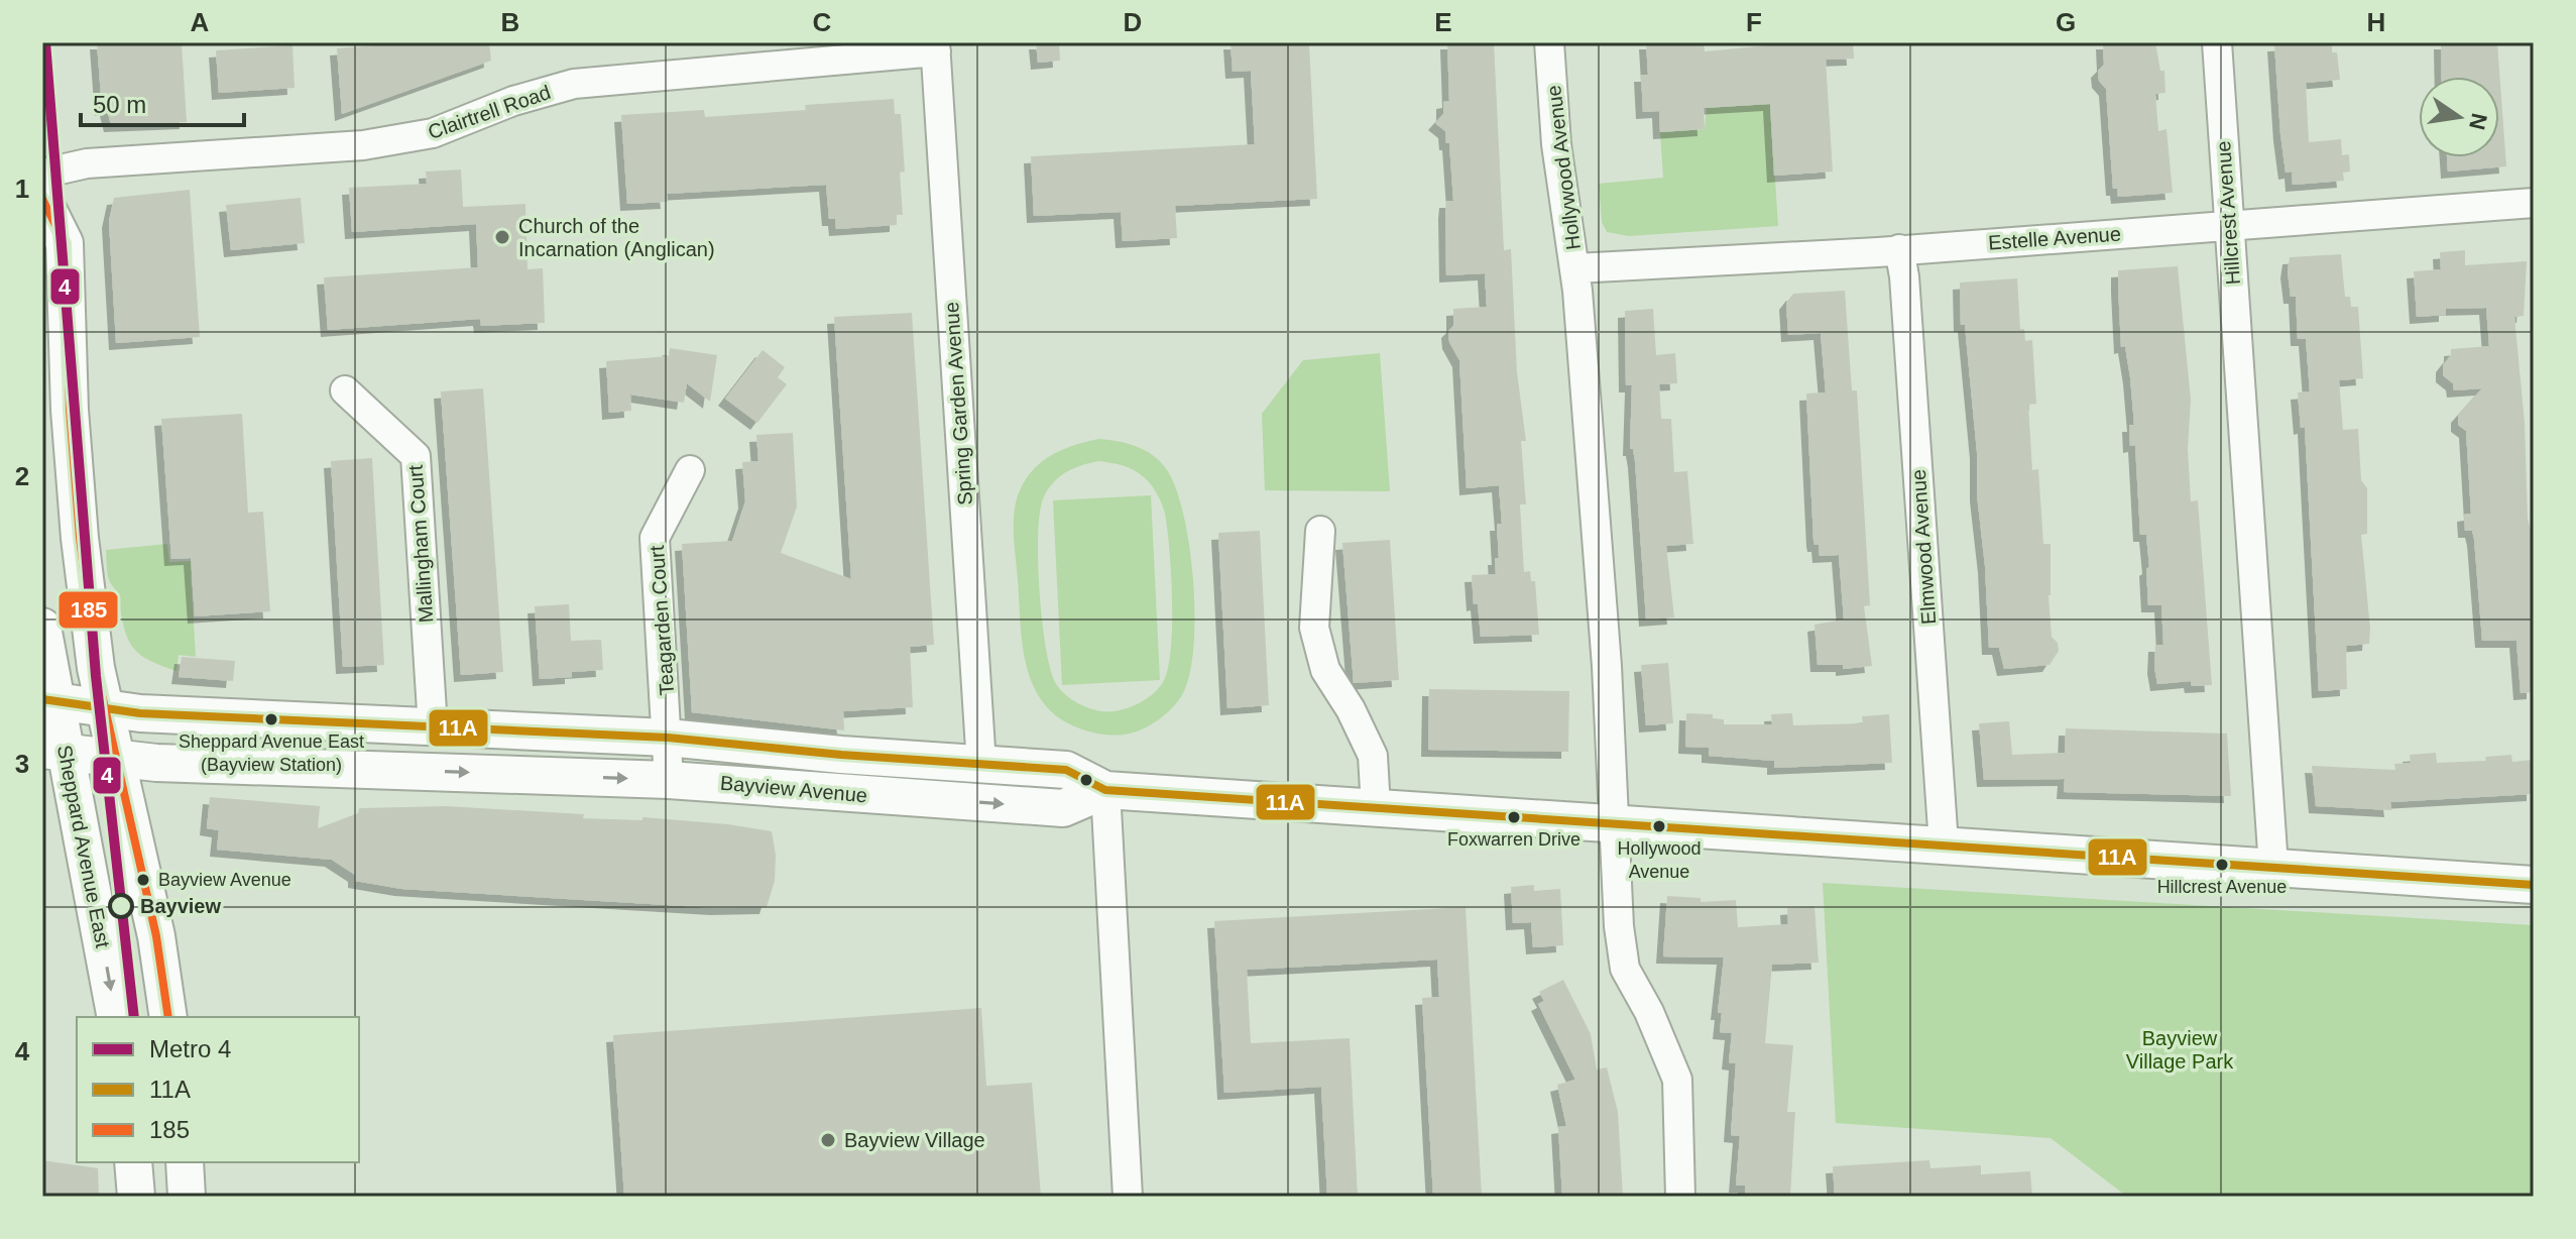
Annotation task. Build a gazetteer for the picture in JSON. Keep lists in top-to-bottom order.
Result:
{
  "streets": {
    "main road": ["Bayview Avenue", "Sheppard Avenue East"],
    "street": [
      "Clairtrell Road",
      "Hollywood Avenue",
      "Hillcrest Avenue",
      "Estelle Avenue",
      "Spring Garden Avenue",
      "Mallingham Court",
      "Elmwood Avenue",
      "Teagarden Court"
    ]
  },
  "crossings": [
    ["Clairtrell Road", "Spring Garden Avenue"],
    ["Hollywood Avenue", "Estelle Avenue"],
    ["Hollywood Avenue", "Bayview Avenue"],
    ["Hillcrest Avenue", "Estelle Avenue"],
    ["Hillcrest Avenue", "Bayview Avenue"],
    ["Estelle Avenue", "Elmwood Avenue"],
    ["Spring Garden Avenue", "Bayview Avenue"],
    ["Mallingham Court", "Bayview Avenue"],
    ["Elmwood Avenue", "Bayview Avenue"],
    ["Teagarden Court", "Bayview Avenue"],
    ["Bayview Avenue", "Sheppard Avenue East"]
  ],
  "parks": ["Bayview Village Park"],
  "places": [
    "Church of the Incarnation (Anglican)",
    "Sheppard Avenue East (Bayview Station)",
    "Foxwarren Drive",
    "Hollywood Avenue",
    "Hillcrest Avenue",
    "Bayview Avenue",
    "Bayview",
    "Bayview Village"
  ],
  "lines": ["metro line 4", "transit line 185", "transit line 11A"],
  "legend": ["Metro 4", "11A", "185"],
  "scale_bar": "50 m",
  "north": "right",
  "grid": {
    "columns": [
      "A",
      "B",
      "C",
      "D",
      "E",
      "F",
      "G",
      "H"
    ],
    "rows": [
      "1",
      "2",
      "3",
      "4"
    ]
  }
}
